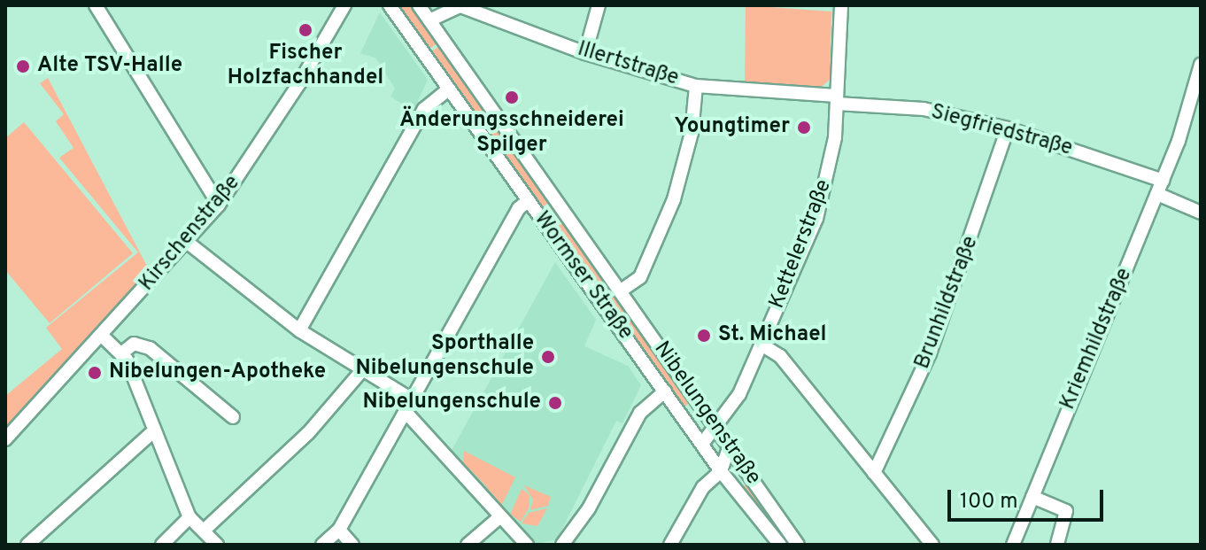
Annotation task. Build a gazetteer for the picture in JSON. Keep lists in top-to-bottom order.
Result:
{
  "streets": {
    "street": [
      "Illertstraße",
      "Siegfriedstraße",
      "Kirschenstraße",
      "Kettelerstraße",
      "Wormser Straße",
      "Brunhildstraße",
      "Kriemhildstraße",
      "Nibelungenstraße"
    ]
  },
  "crossings": [
    ["Illertstraße", "Siegfriedstraße"],
    ["Illertstraße", "Kettelerstraße"],
    ["Illertstraße", "Nibelungenstraße"],
    ["Siegfriedstraße", "Kettelerstraße"],
    ["Siegfriedstraße", "Brunhildstraße"],
    ["Siegfriedstraße", "Kriemhildstraße"],
    ["Kettelerstraße", "Wormser Straße"],
    ["Kettelerstraße", "Nibelungenstraße"]
  ],
  "places": [
    "Fischer Holzfachhandel",
    "Alte TSV-Halle",
    "Änderungsschneiderei Spilger",
    "Youngtimer",
    "St. Michael",
    "Sporthalle Nibelungenschule",
    "Nibelungen-Apotheke",
    "Nibelungenschule"
  ],
  "scale_bar": "100 m"
}
